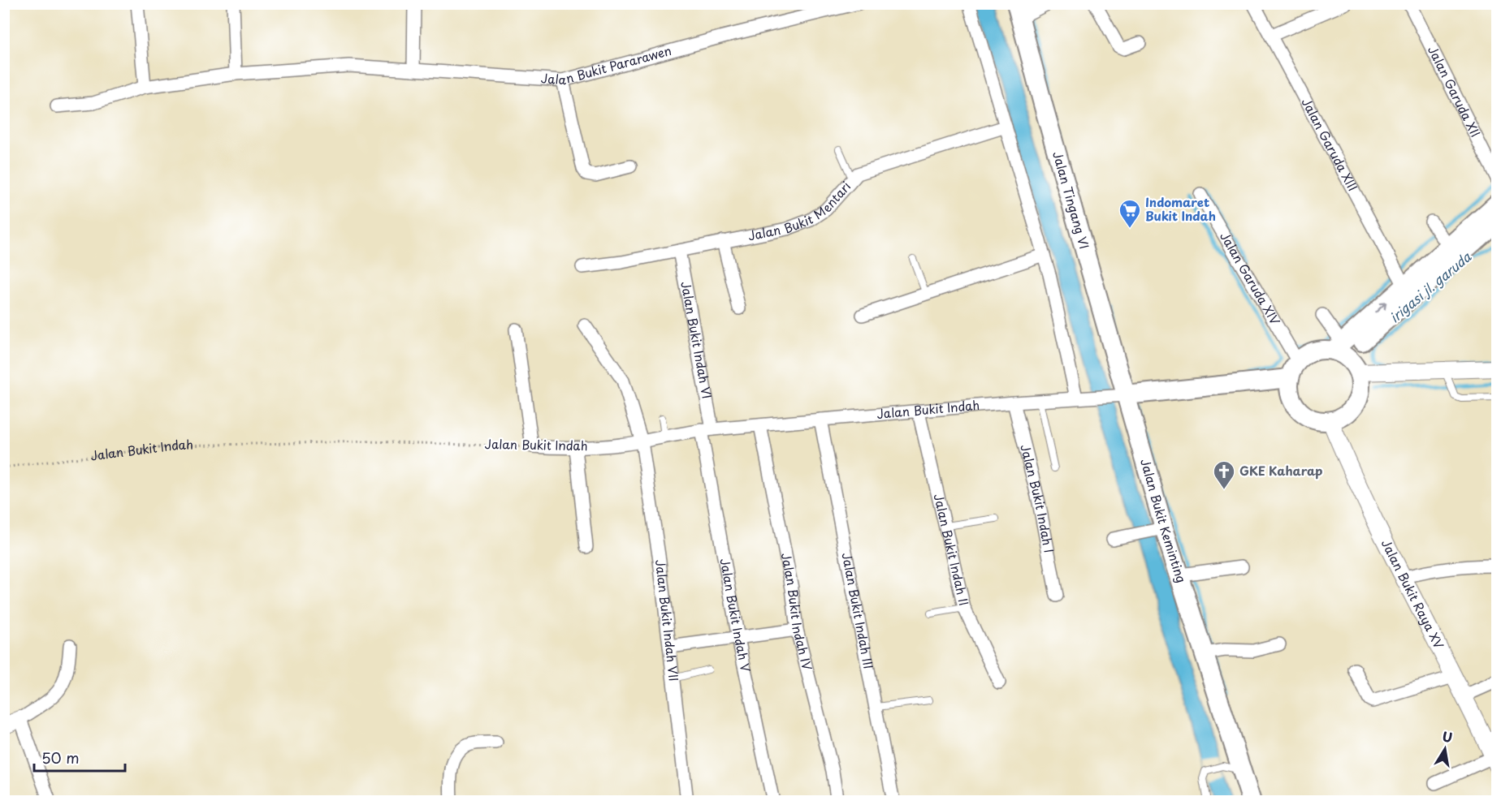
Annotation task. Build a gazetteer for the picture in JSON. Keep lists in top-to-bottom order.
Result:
{
  "streets": {
    "main road": ["Jalan Tingang VI", "Jalan Bukit Keminting"],
    "street": [
      "Jalan Bukit Pararawen",
      "Jalan Garuda XII",
      "Jalan Garuda XIII",
      "Jalan Bukit Mentari",
      "Jalan Garuda XIV",
      "Jalan Bukit Indah VI",
      "Jalan Bukit Indah",
      "Jalan Bukit Indah I",
      "Jalan Bukit Indah II",
      "Jalan Bukit Raya XV",
      "Jalan Bukit Indah III",
      "Jalan Bukit Indah IV",
      "Jalan Bukit Indah V",
      "Jalan Bukit Indah VII"
    ]
  },
  "crossings": [
    ["Jalan Tingang VI", "Jalan Bukit Indah"],
    ["Jalan Tingang VI", "Jalan Bukit Keminting"],
    ["Jalan Bukit Mentari", "Jalan Bukit Indah VI"],
    ["Jalan Garuda XIV", "Jalan Bukit Raya XV"],
    ["Jalan Bukit Indah VI", "Jalan Bukit Indah"],
    ["Jalan Bukit Indah VI", "Jalan Bukit Indah V"],
    ["Jalan Bukit Indah", "Jalan Bukit Indah I"],
    ["Jalan Bukit Indah", "Jalan Bukit Keminting"],
    ["Jalan Bukit Indah", "Jalan Bukit Indah II"],
    ["Jalan Bukit Indah", "Jalan Bukit Indah III"],
    ["Jalan Bukit Indah", "Jalan Bukit Indah IV"],
    ["Jalan Bukit Indah", "Jalan Bukit Indah V"],
    ["Jalan Bukit Indah", "Jalan Bukit Indah VII"]
  ],
  "water": ["irigasi jl. garuda"],
  "places": {
    "supermarket": ["Indomaret Bukit Indah"],
    "church": ["GKE Kaharap"]
  },
  "scale_bar": "50 m",
  "north": "top"
}
